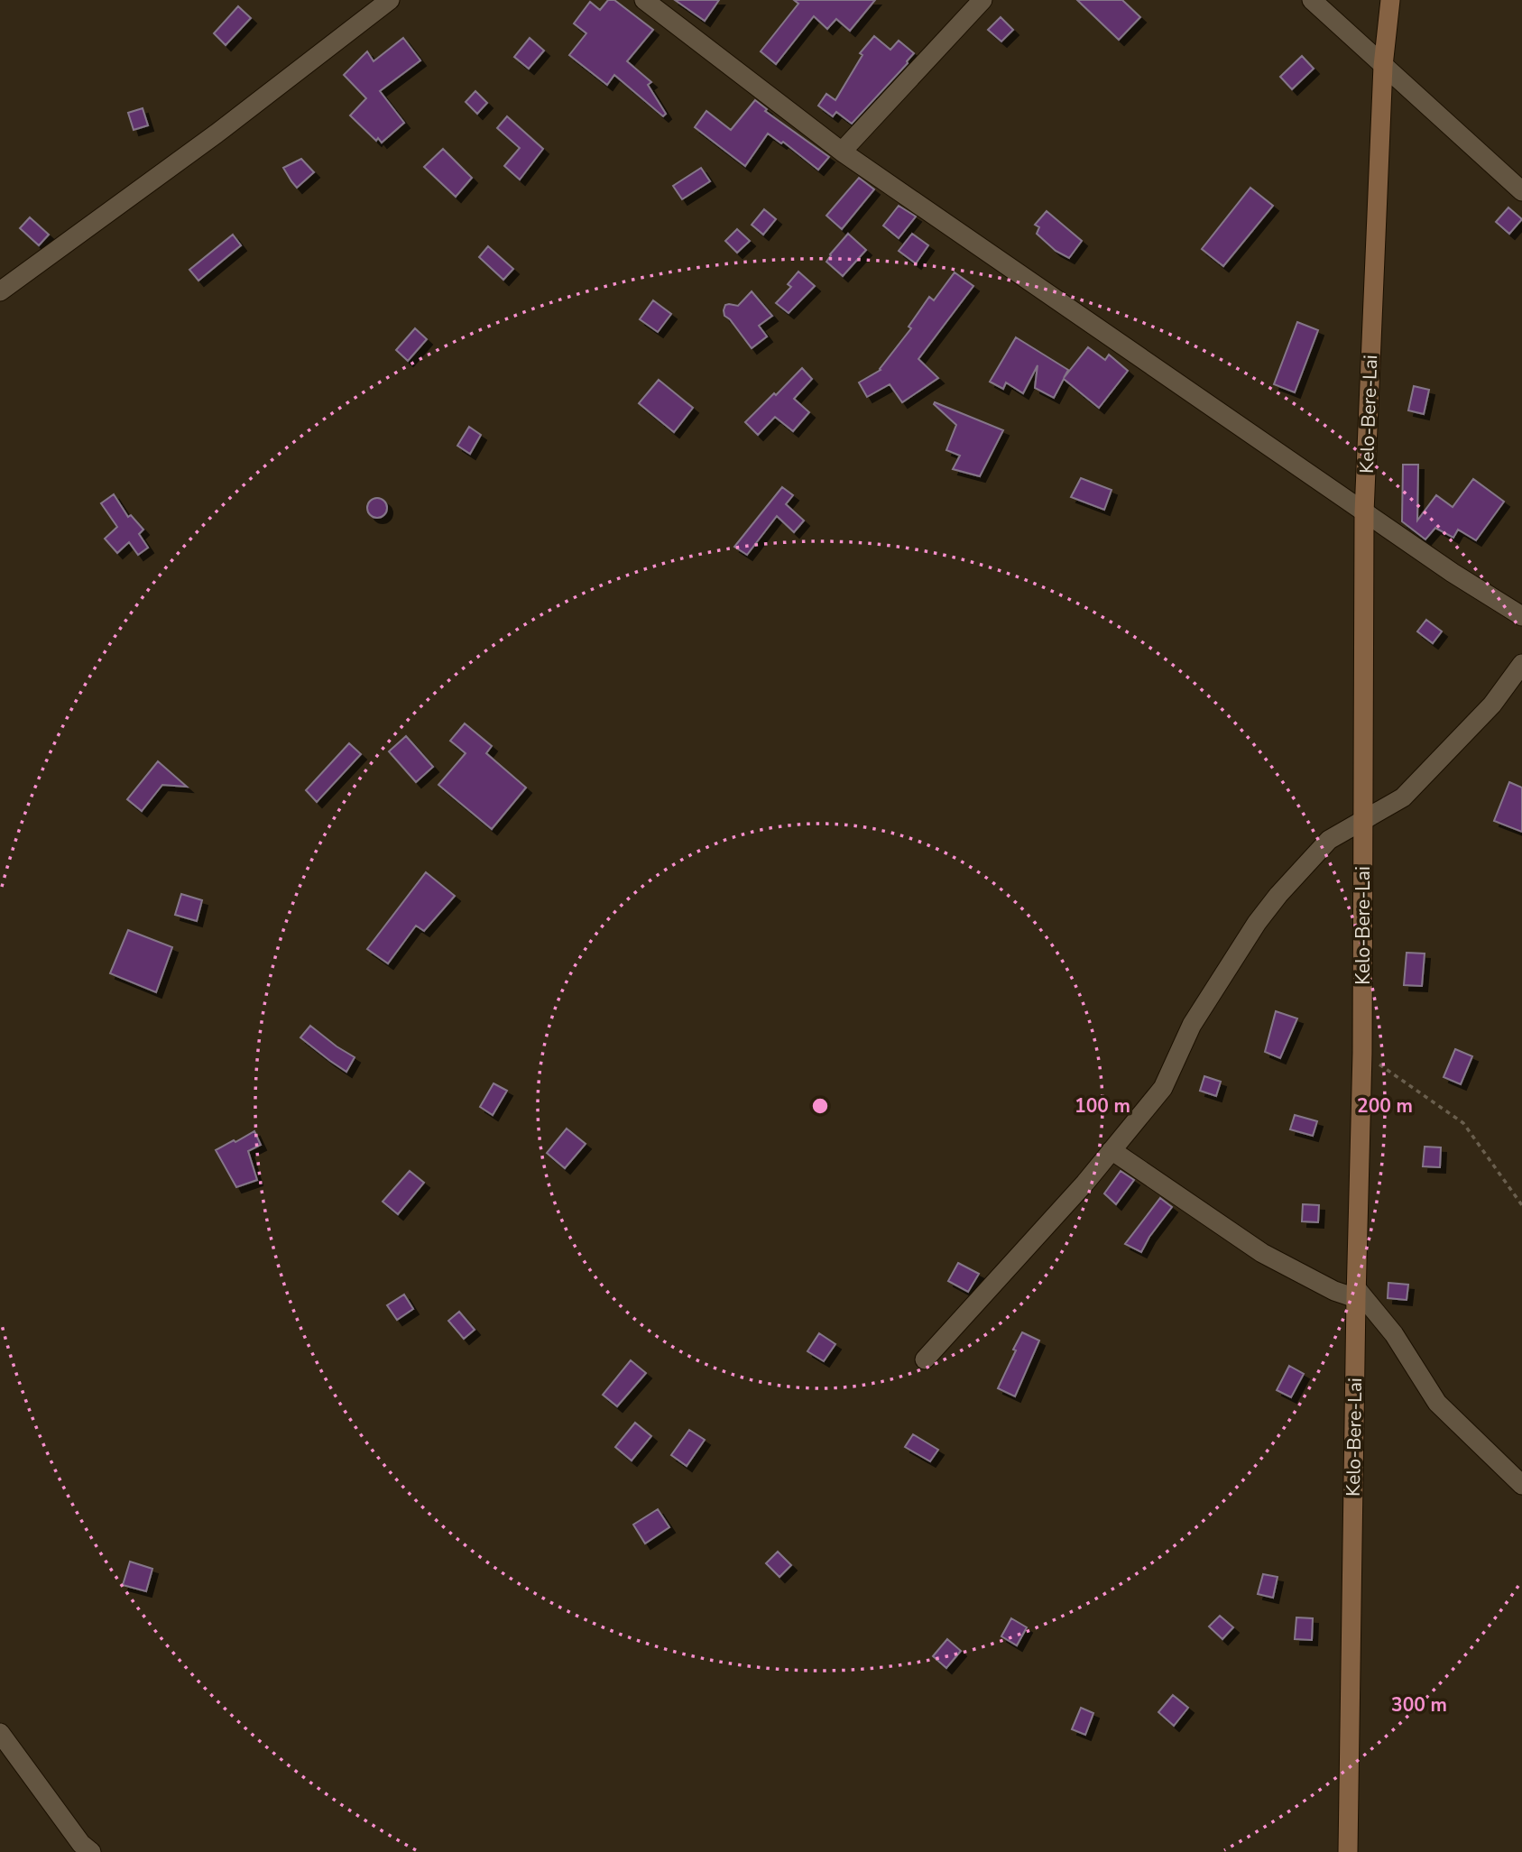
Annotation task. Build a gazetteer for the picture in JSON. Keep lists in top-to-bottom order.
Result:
{
  "streets": {
    "main road": ["Kelo-Bere-Lai"]
  },
  "rings": ["100 m", "200 m", "300 m"]
}
